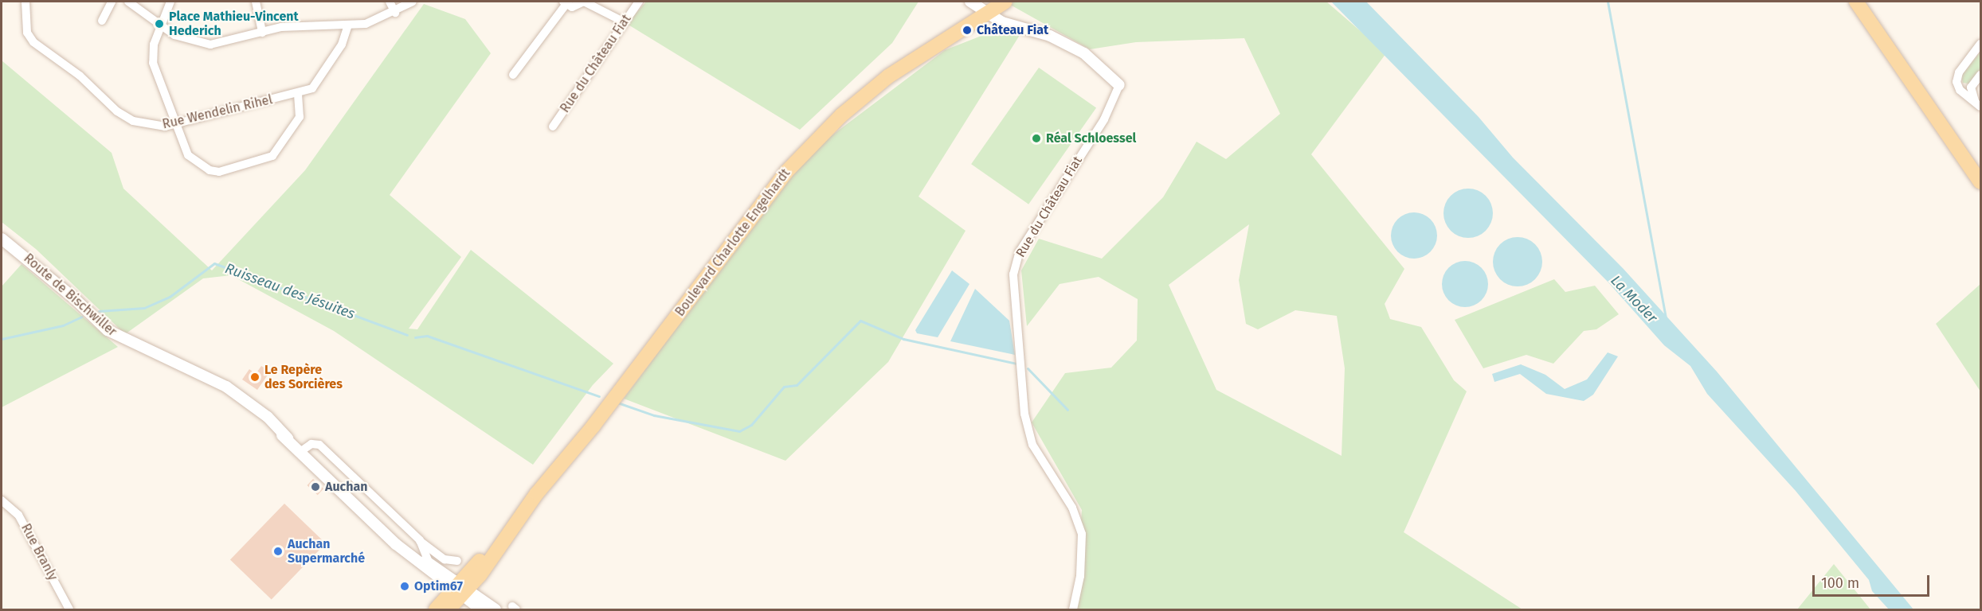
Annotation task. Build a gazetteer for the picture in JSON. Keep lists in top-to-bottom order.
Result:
{
  "streets": {
    "main road": ["Boulevard Charlotte Engelhardt"],
    "street": [
      "Rue du Château Fiat",
      "Rue Wendelin Rihel",
      "Route de Bischwiller",
      "Rue Branly"
    ]
  },
  "crossings": [
    ["Rue du Château Fiat", "Boulevard Charlotte Engelhardt"],
    ["Boulevard Charlotte Engelhardt", "Route de Bischwiller"]
  ],
  "water": ["Ruisseau des Jésuites", "La Moder"],
  "places": [
    "Place Mathieu-Vincent Hederich",
    "Château Fiat",
    "Réal Schloessel",
    "Le Repère des Sorcières",
    "Auchan",
    "Auchan Supermarché",
    "Optim67"
  ],
  "scale_bar": "100 m"
}
